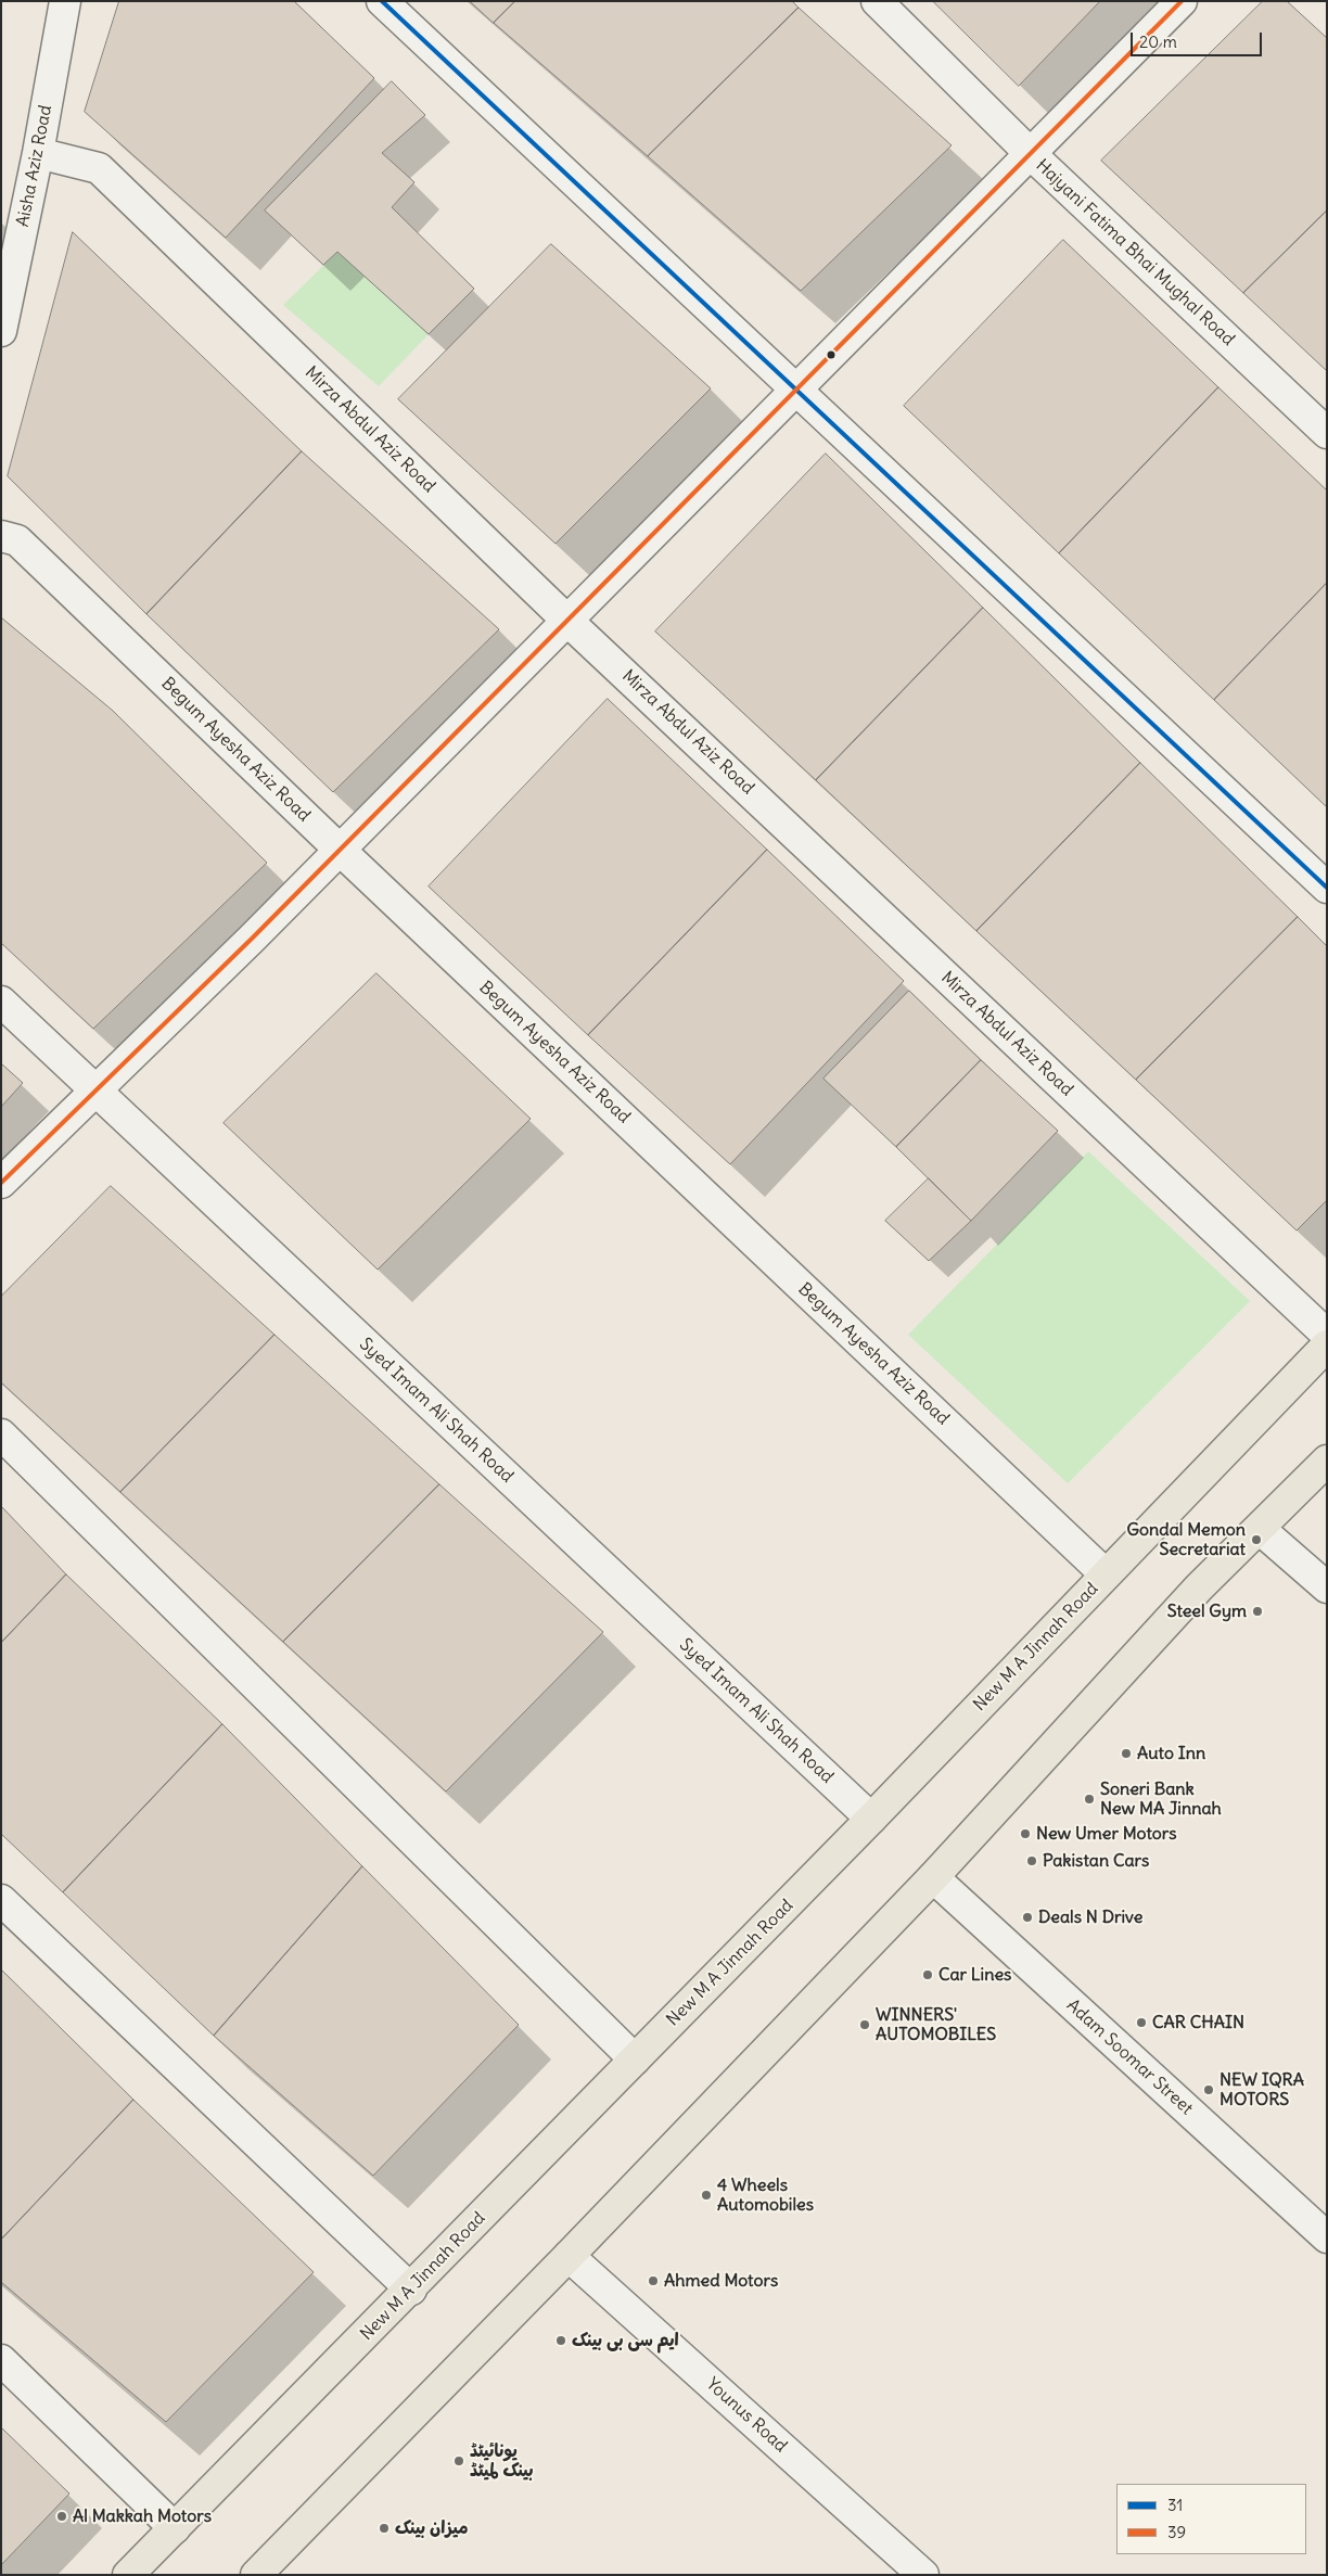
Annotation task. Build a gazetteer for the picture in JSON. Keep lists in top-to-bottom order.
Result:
{
  "streets": {
    "main road": ["New M A Jinnah Road"],
    "street": [
      "Aisha Aziz Road",
      "Hajyani Fatima Bhai Mughal Road",
      "Mirza Abdul Aziz Road",
      "Begum Ayesha Aziz Road",
      "Syed Imam Ali Shah Road",
      "Adam Soomar Street",
      "Younus Road"
    ]
  },
  "crossings": [
    ["Aisha Aziz Road", "Mirza Abdul Aziz Road"],
    ["Begum Ayesha Aziz Road", "New M A Jinnah Road"],
    ["Syed Imam Ali Shah Road", "New M A Jinnah Road"]
  ],
  "places": [
    "Gondal Memon Secretariat",
    "Steel Gym",
    "Auto Inn",
    "Soneri Bank New MA Jinnah",
    "New Umer Motors",
    "Pakistan Cars",
    "Deals N Drive",
    "Car Lines",
    "CAR CHAIN",
    "WINNERS' AUTOMOBILES",
    "NEW IQRA MOTORS",
    "4 Wheels Automobiles",
    "Ahmed Motors",
    "ایم سی بی بینک",
    "یونائیٹڈ بینک لمیٹڈ",
    "Al Makkah Motors",
    "میزان بینک"
  ],
  "lines": ["transit line 31", "transit line 39"],
  "legend": ["31", "39"],
  "scale_bar": "20 m"
}
